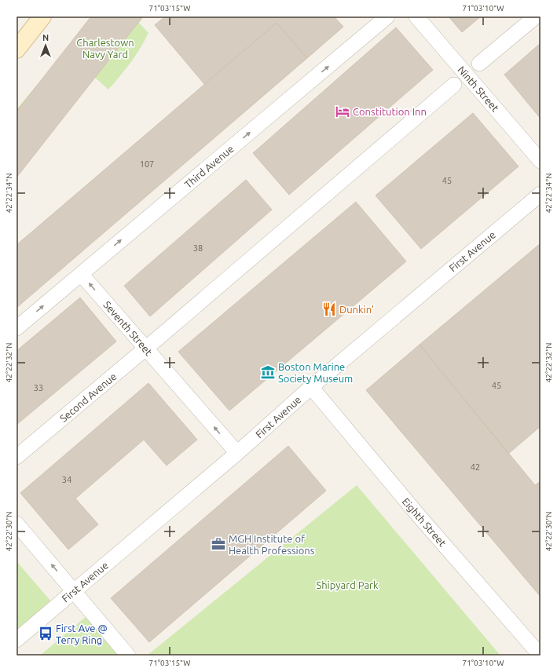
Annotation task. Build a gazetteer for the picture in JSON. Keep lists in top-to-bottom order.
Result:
{
  "streets": {
    "street": [
      "Ninth Street",
      "Third Avenue",
      "First Avenue",
      "Seventh Street",
      "Second Avenue",
      "Eighth Street"
    ]
  },
  "crossings": [
    ["Third Avenue", "Seventh Street"],
    ["First Avenue", "Seventh Street"],
    ["First Avenue", "Eighth Street"],
    ["Seventh Street", "Second Avenue"]
  ],
  "one_way": ["Third Avenue", "Seventh Street"],
  "parks": ["Charlestown Navy Yard", "Shipyard Park"],
  "places": {
    "hotel": ["Constitution Inn"],
    "restaurant": ["Dunkin'"],
    "museum": ["Boston Marine Society Museum"],
    "office": ["MGH Institute of Health Professions"],
    "bus stop": ["First Ave @ Terry Ring"]
  },
  "house_numbers": [
    "107",
    "45",
    "38",
    "45",
    "33",
    "42",
    "34"
  ],
  "north": "top",
  "coordinates": [
    "71°03'15\"W",
    "71°03'10\"W",
    "42°22'34\"N",
    "42°22'32\"N",
    "42°22'30\"N"
  ]
}
